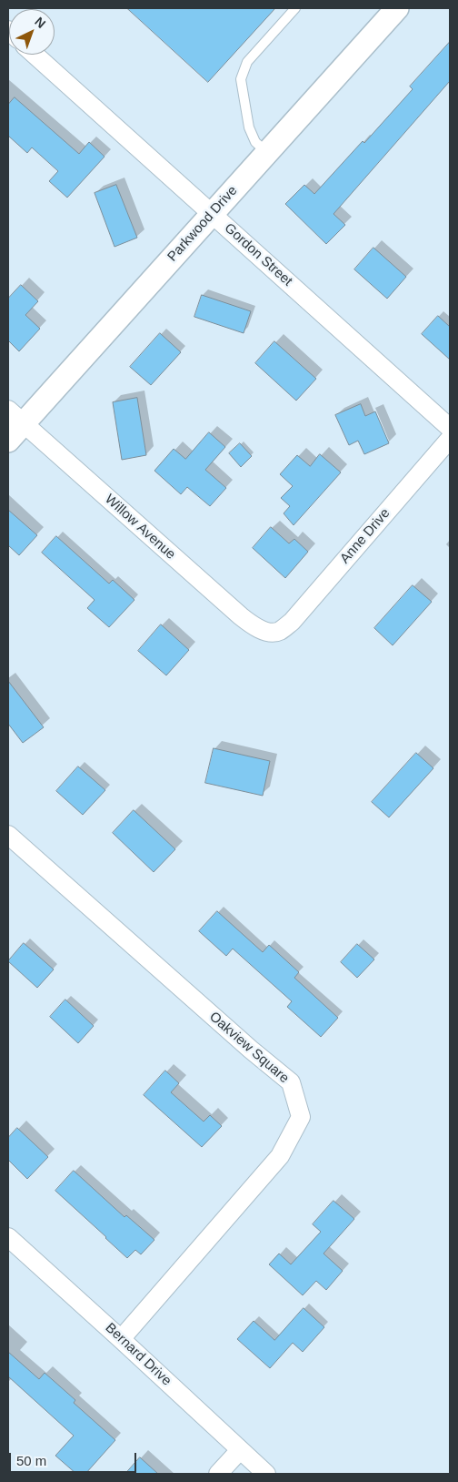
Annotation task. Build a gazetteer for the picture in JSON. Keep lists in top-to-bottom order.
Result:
{
  "streets": {
    "street": [
      "Parkwood Drive",
      "Gordon Street",
      "Willow Avenue",
      "Anne Drive",
      "Oakview Square",
      "Bernard Drive"
    ]
  },
  "crossings": [
    ["Parkwood Drive", "Gordon Street"],
    ["Parkwood Drive", "Willow Avenue"],
    ["Willow Avenue", "Anne Drive"],
    ["Oakview Square", "Bernard Drive"]
  ],
  "scale_bar": "50 m",
  "north": "top right"
}
